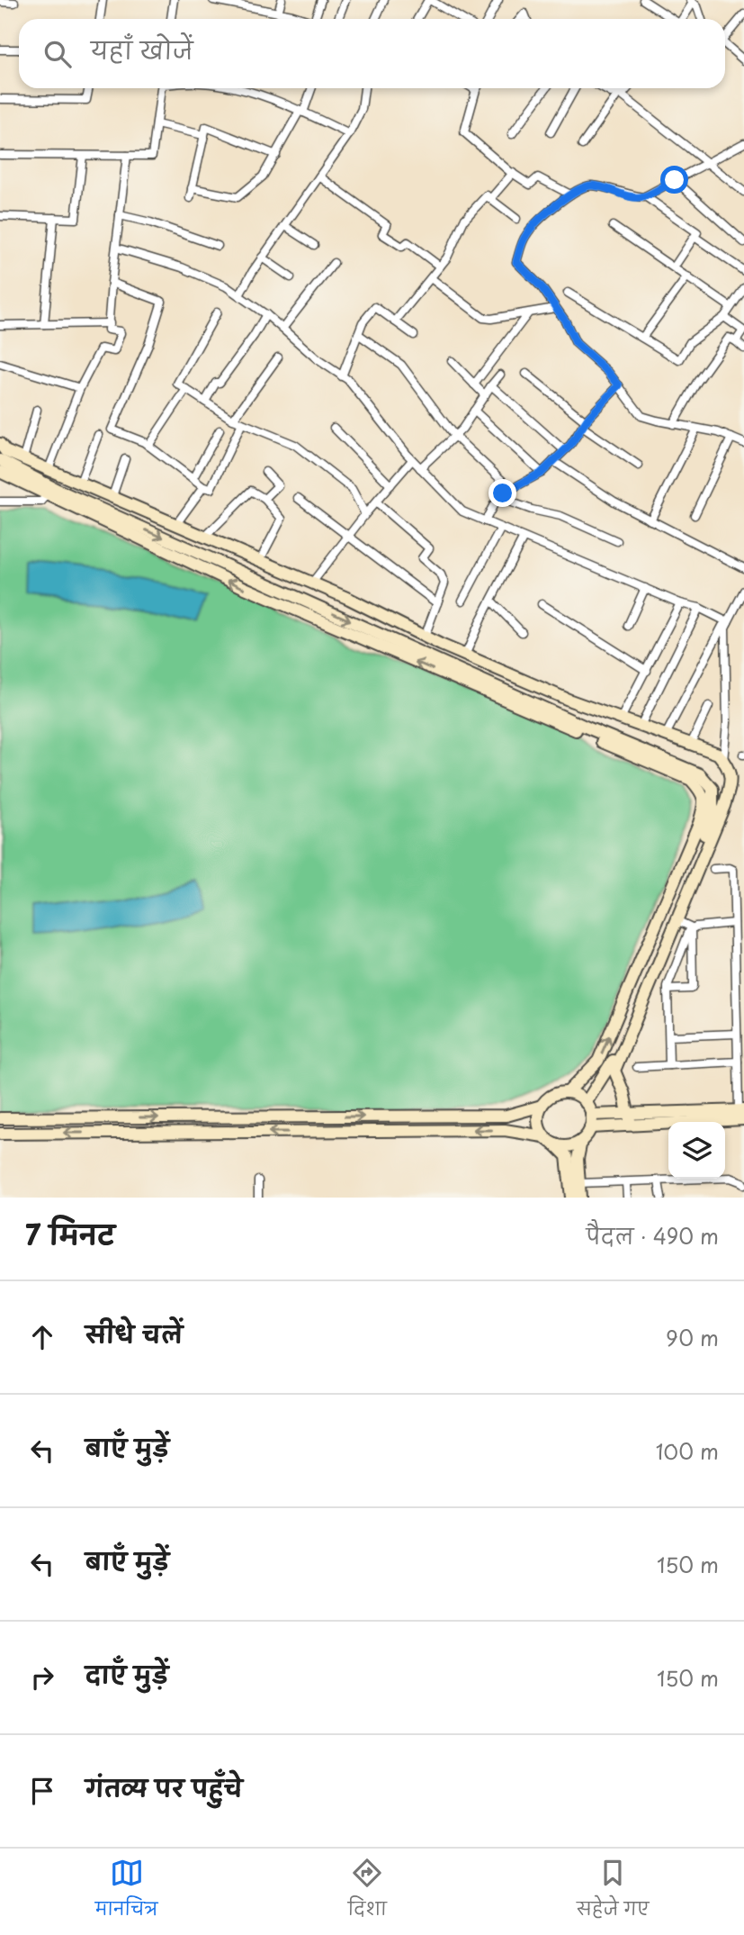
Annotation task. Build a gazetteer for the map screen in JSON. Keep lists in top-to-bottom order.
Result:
{
  "page": {
    "search": "यहाँ खोजें",
    "heading": ["7 मिनट", "पैदल · 490 m"],
    "list": [
      ["सीधे चलें", "90 m"],
      ["बाएँ मुड़ें", "100 m"],
      ["बाएँ मुड़ें", "150 m"],
      ["दाएँ मुड़ें", "150 m"],
      "गंतव्य पर पहुँचे"
    ],
    "nav": ["मानचित्र", "दिशा", "सहेजे गए"]
  }
}
